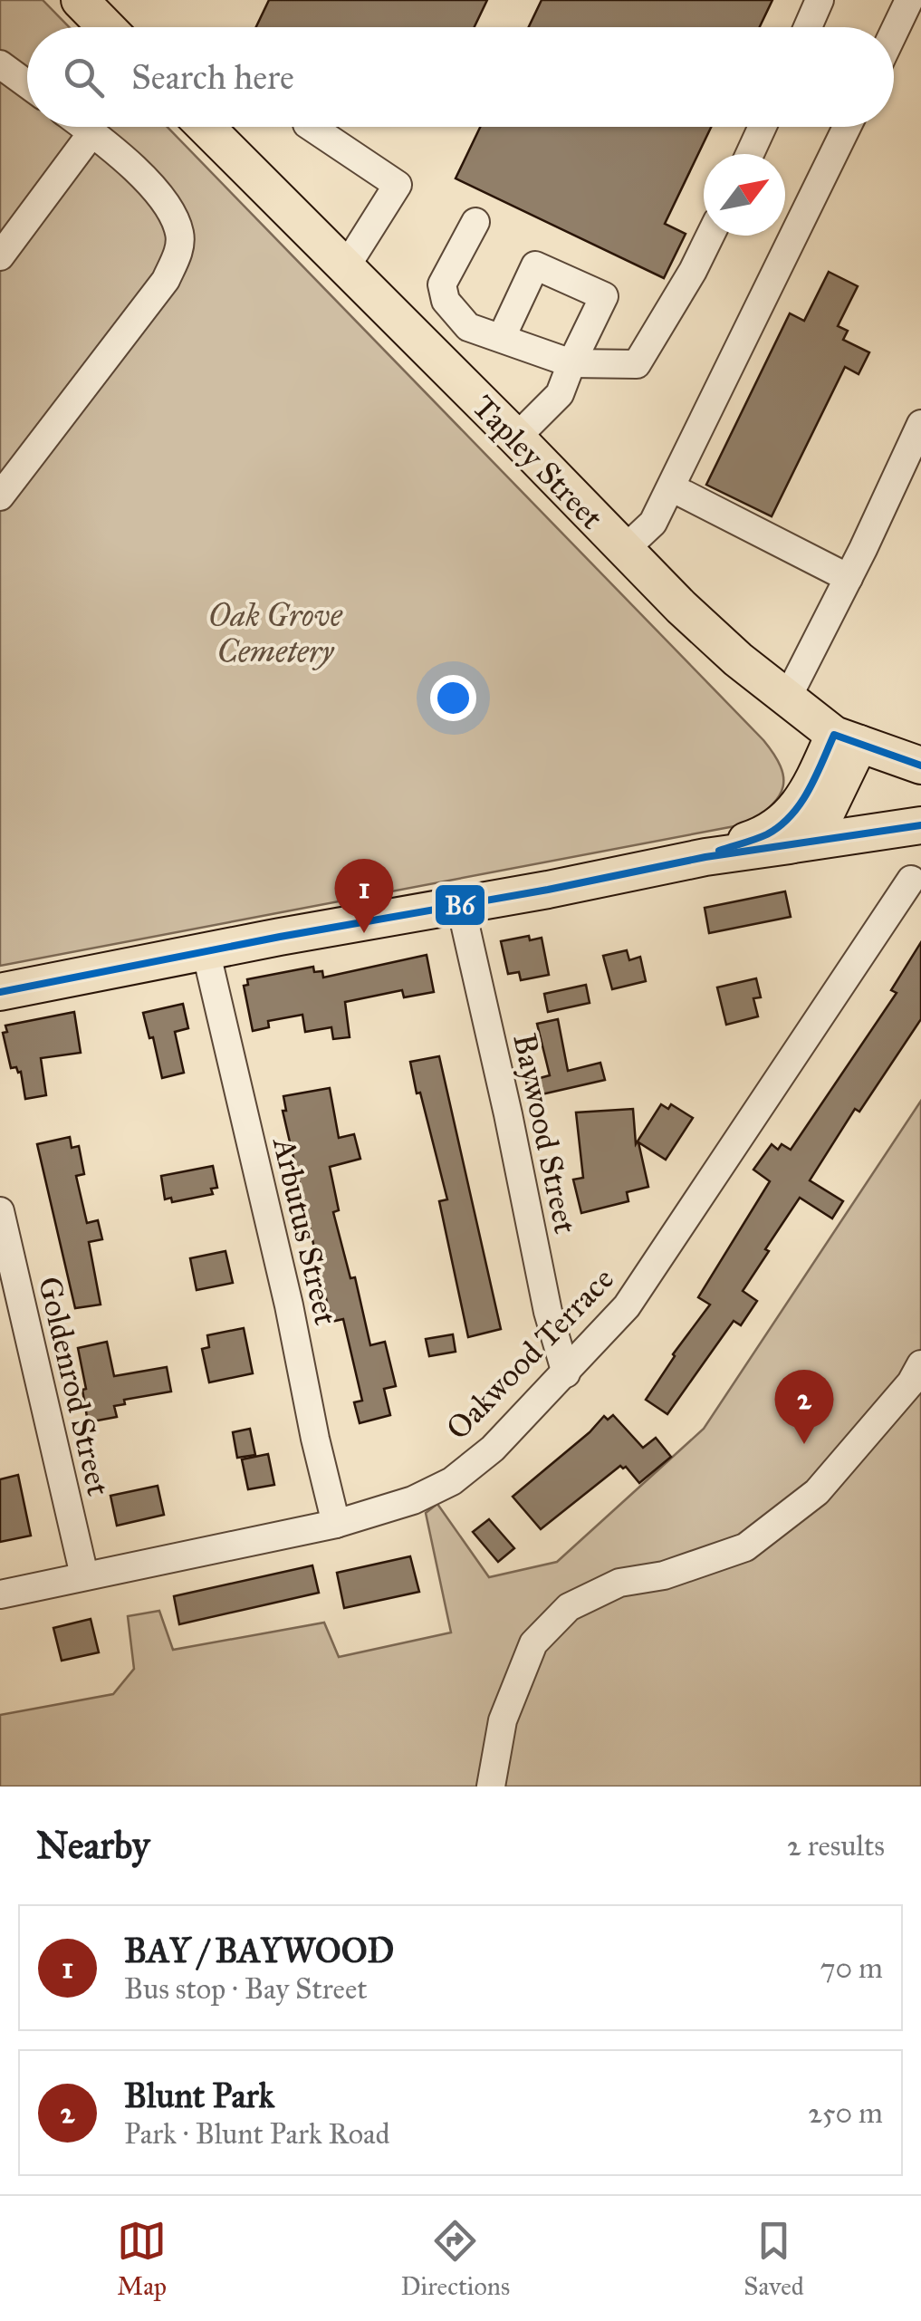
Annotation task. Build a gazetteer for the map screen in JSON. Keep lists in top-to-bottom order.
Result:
{
  "streets": {
    "main road": ["Tapley Street"],
    "street": [
      "Baywood Street",
      "Arbutus Street",
      "Oakwood Terrace",
      "Goldenrod Street"
    ]
  },
  "crossings": [
    ["Baywood Street", "Oakwood Terrace"],
    ["Arbutus Street", "Oakwood Terrace"],
    ["Oakwood Terrace", "Goldenrod Street"]
  ],
  "parks": ["Oak Grove Cemetery"],
  "lines": ["transit line B6"],
  "north": "top right",
  "page": {
    "search": "Search here",
    "pins": ["1", "2"],
    "heading": ["Nearby", "2 results"],
    "list": [
      {
        "mark": "1",
        "name": "BAY / BAYWOOD",
        "note": "Bus stop · Bay Street",
        "value": "70 m"
      },
      {
        "mark": "2",
        "name": "Blunt Park",
        "note": "Park · Blunt Park Road",
        "value": "250 m"
      }
    ],
    "nav": ["Map", "Directions", "Saved"]
  }
}
